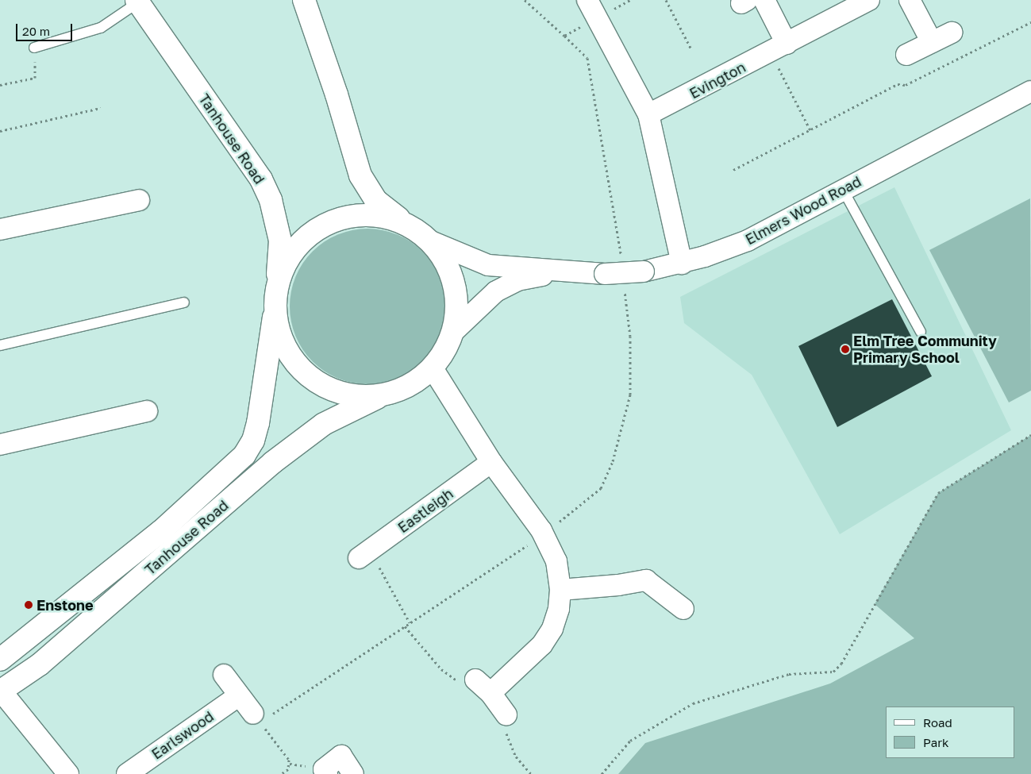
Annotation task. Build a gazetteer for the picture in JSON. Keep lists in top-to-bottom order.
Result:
{
  "streets": {
    "street": [
      "Evington",
      "Tanhouse Road",
      "Elmers Wood Road",
      "Eastleigh",
      "Earlswood"
    ]
  },
  "places": ["Elm Tree Community Primary School", "Enstone"],
  "legend": ["Road", "Park"],
  "scale_bar": "20 m"
}
